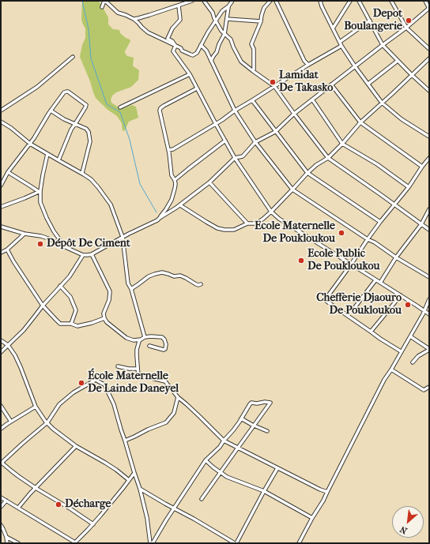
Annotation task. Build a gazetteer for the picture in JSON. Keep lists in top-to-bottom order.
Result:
{
  "places": [
    "Depot Boulangerie",
    "Lamidat De Takasko",
    "Ecole Maternelle De Poukloukou",
    "Dépôt De Ciment",
    "Ecole Public De Poukloukou",
    "Chefferie Djaouro De Poukloukou",
    "École Maternelle De Lainde Daneyel",
    "Décharge"
  ],
  "north": "bottom left"
}
